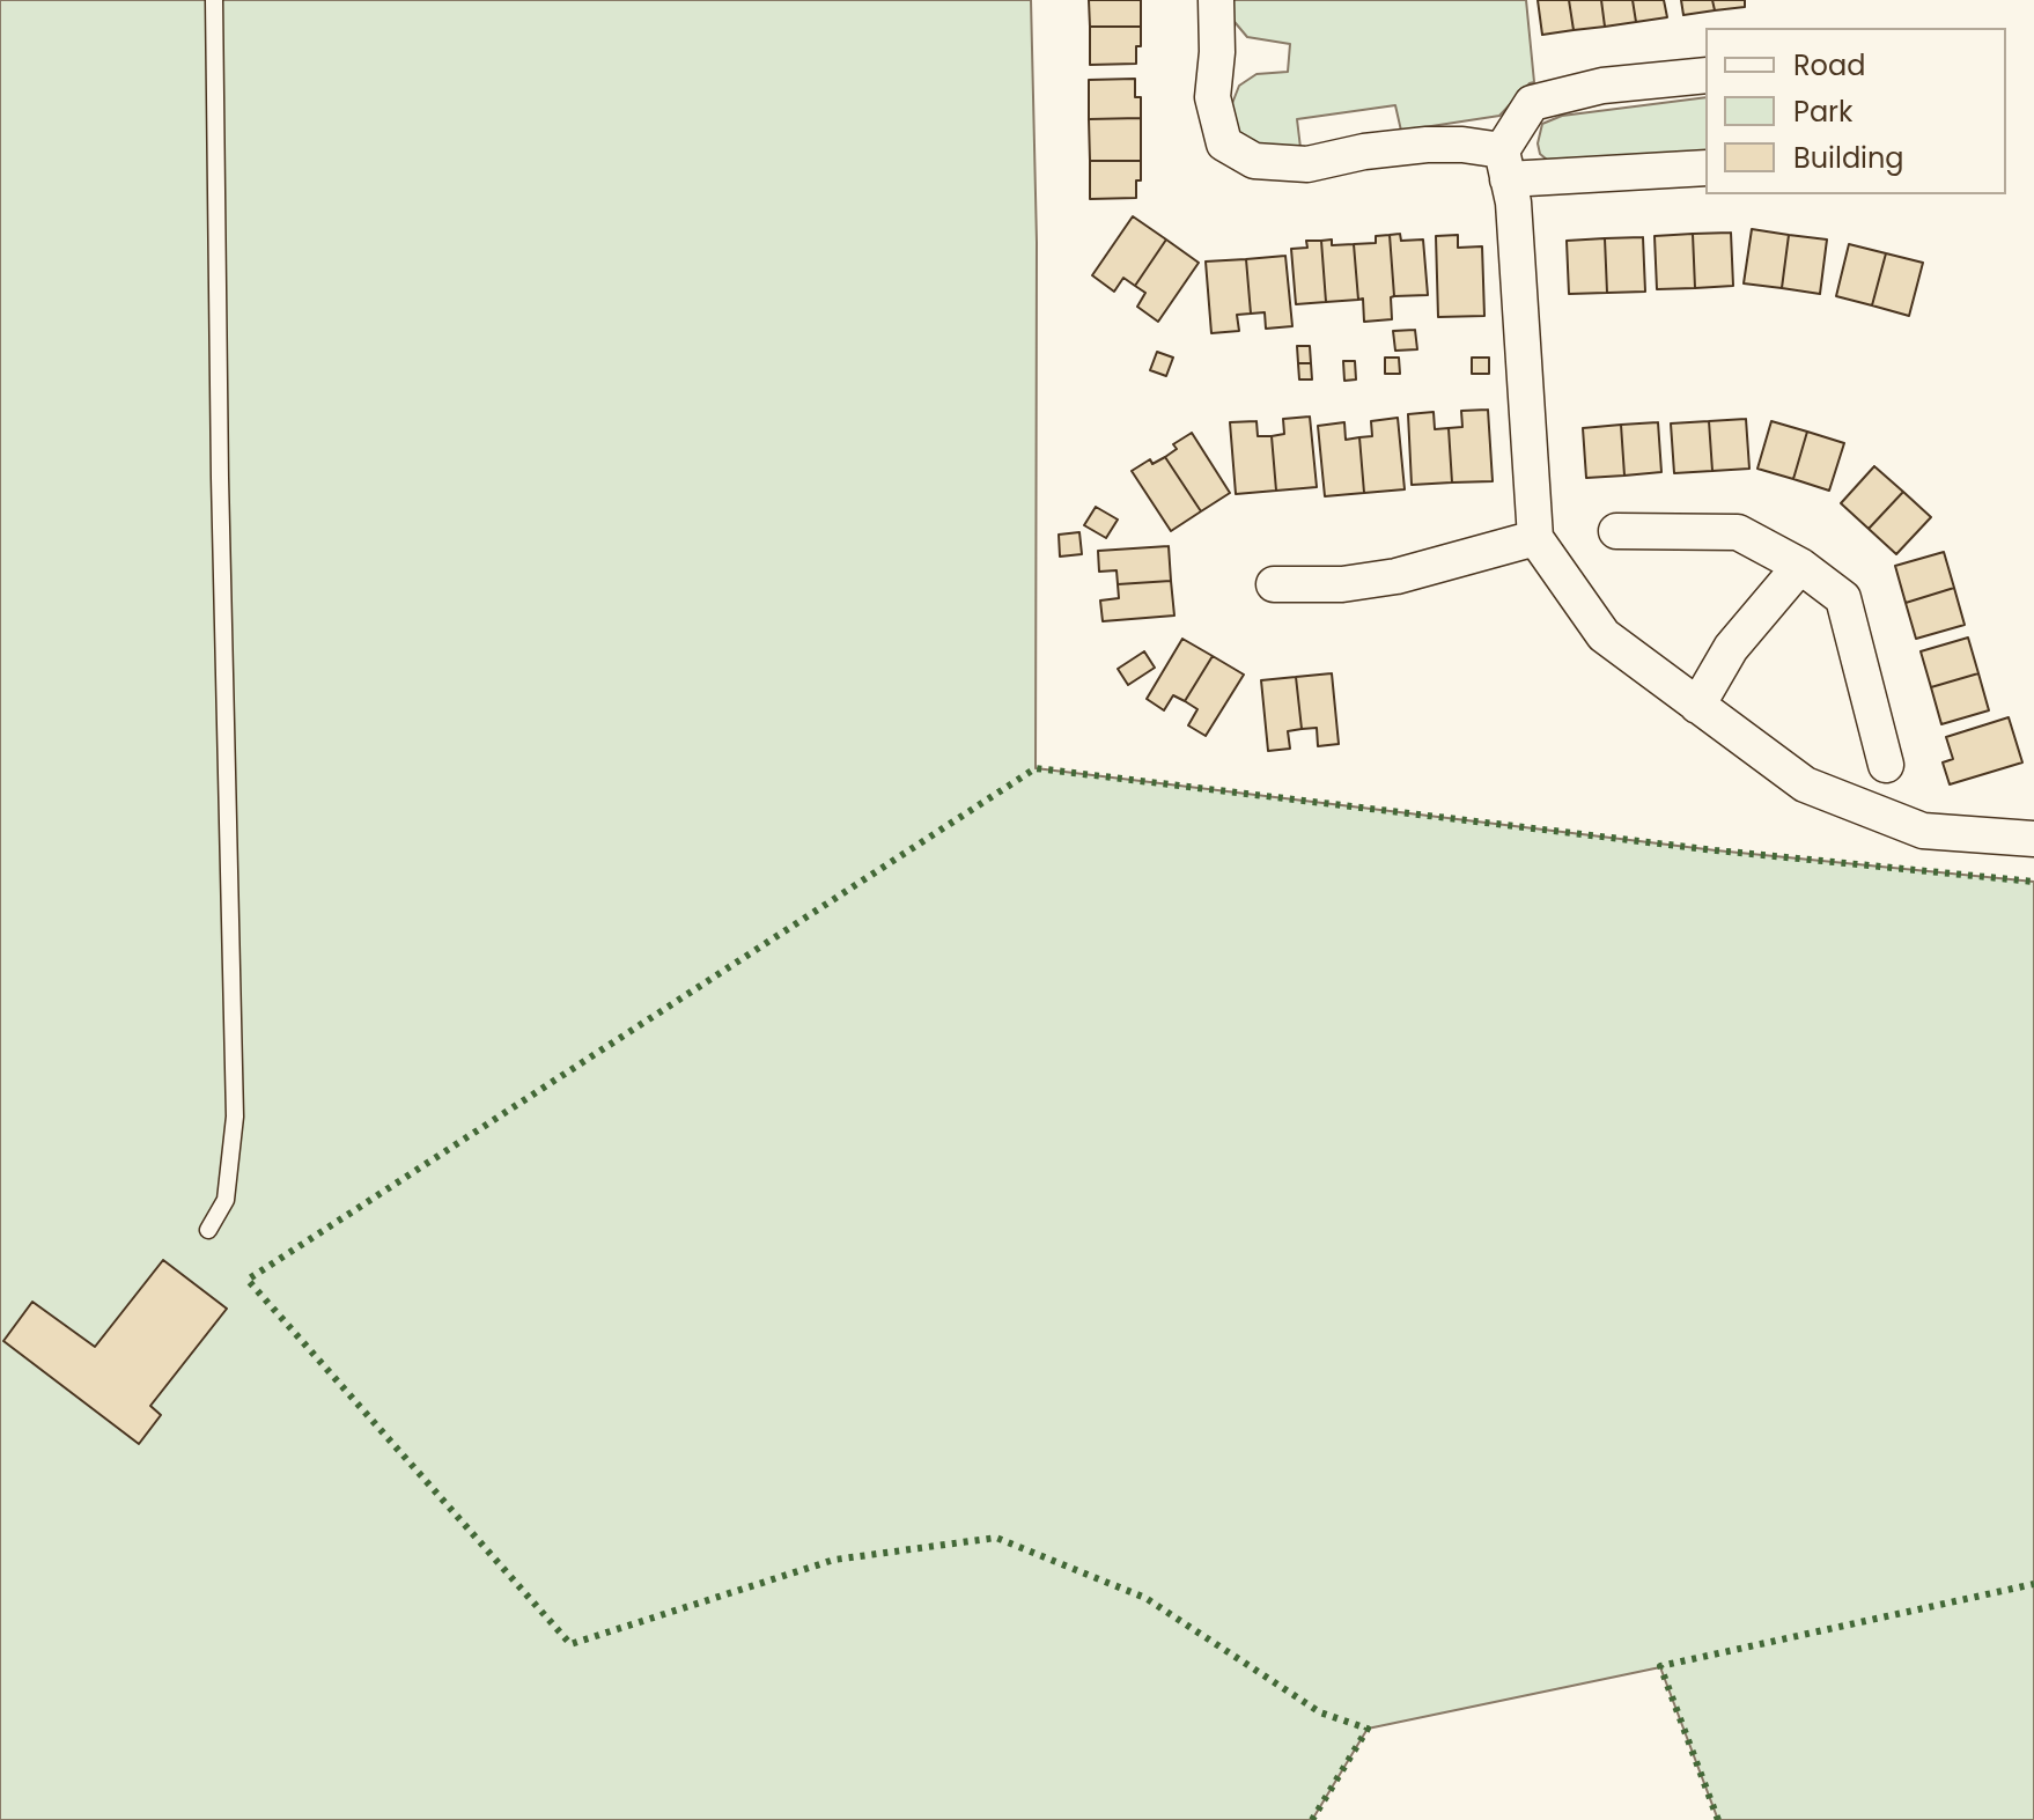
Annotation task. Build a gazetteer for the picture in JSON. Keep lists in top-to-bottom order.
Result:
{
  "legend": ["Road", "Park", "Building"]
}
